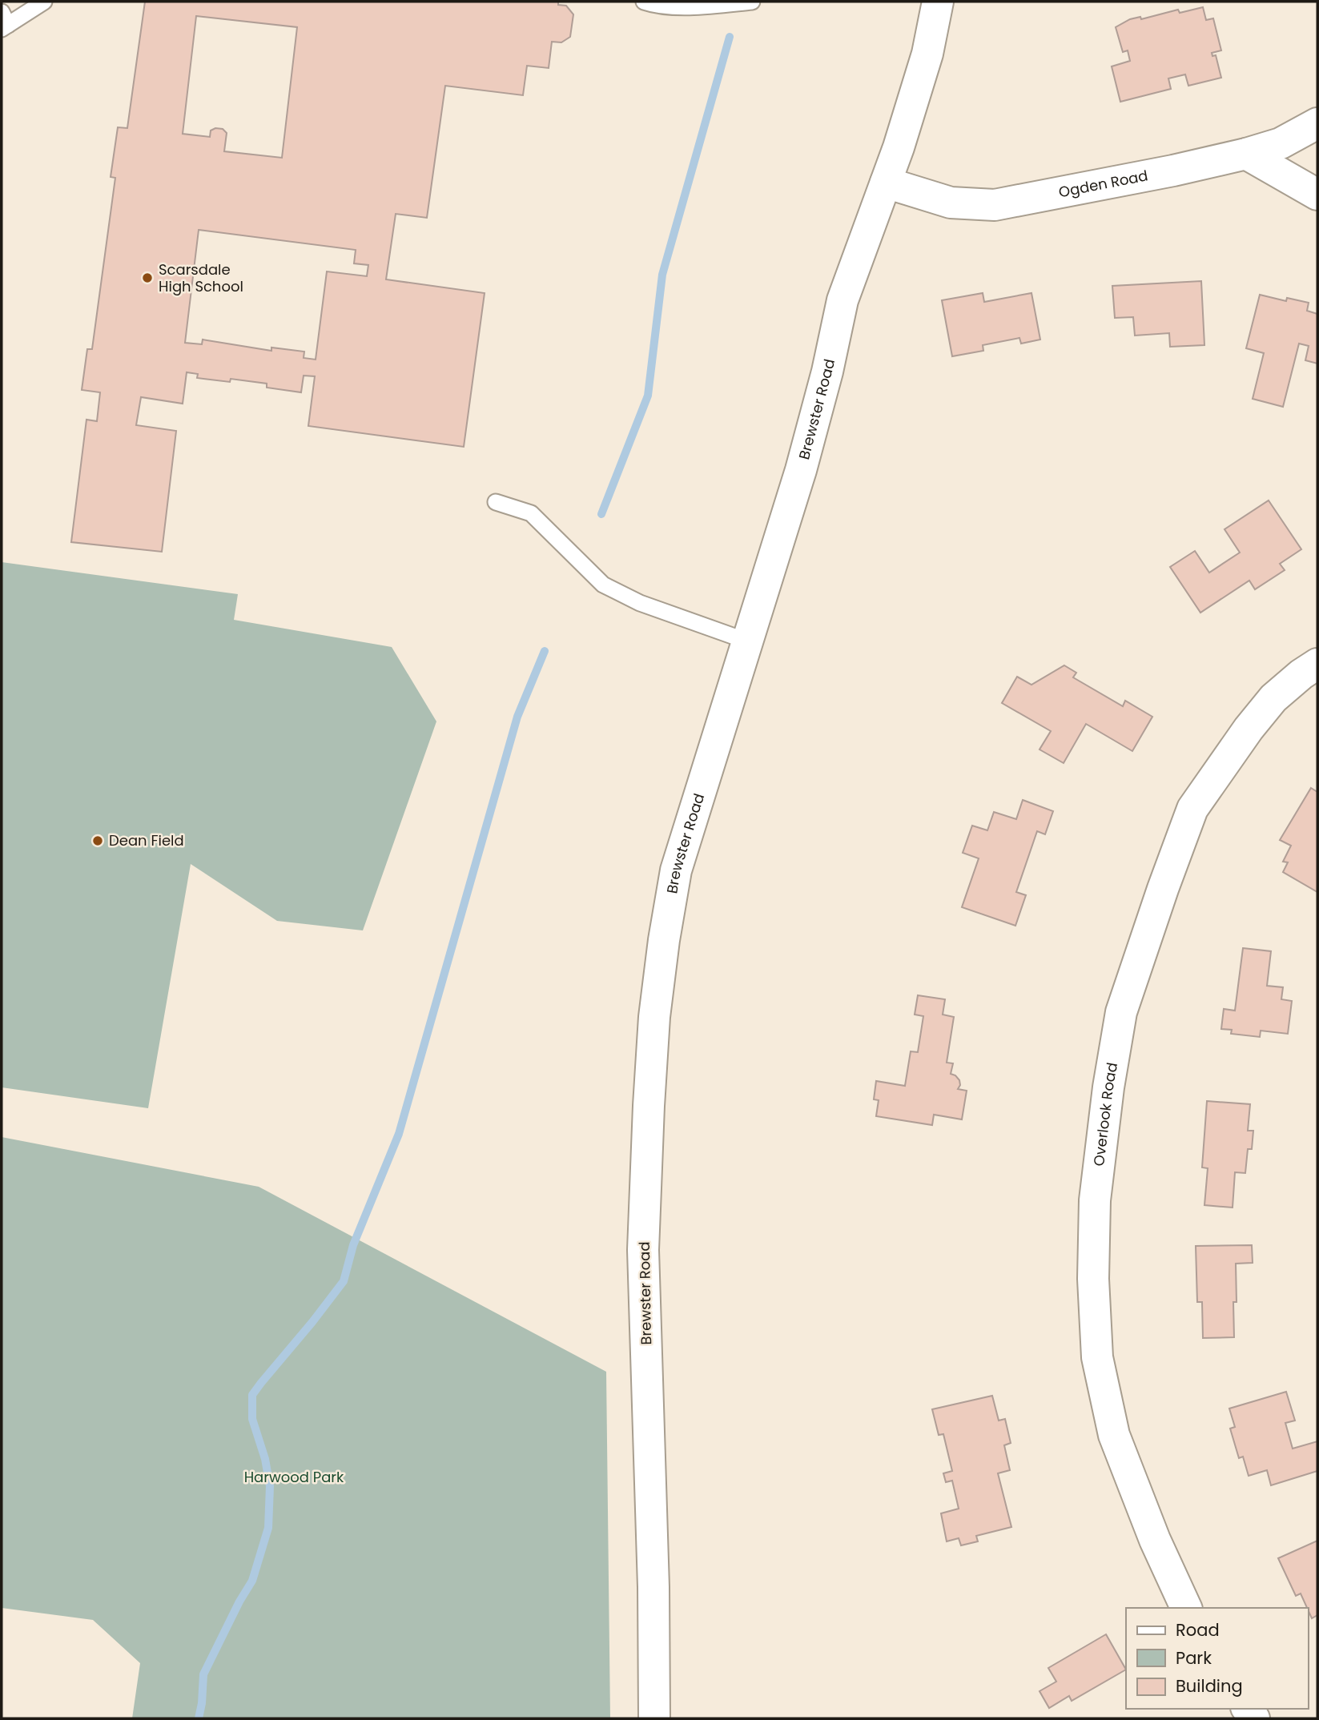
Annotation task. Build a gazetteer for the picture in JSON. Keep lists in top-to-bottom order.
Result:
{
  "streets": {
    "street": ["Ogden Road", "Brewster Road", "Overlook Road"]
  },
  "crossings": [
    ["Ogden Road", "Brewster Road"]
  ],
  "parks": ["Harwood Park"],
  "places": ["Scarsdale High School", "Dean Field"],
  "legend": ["Road", "Park", "Building"]
}
